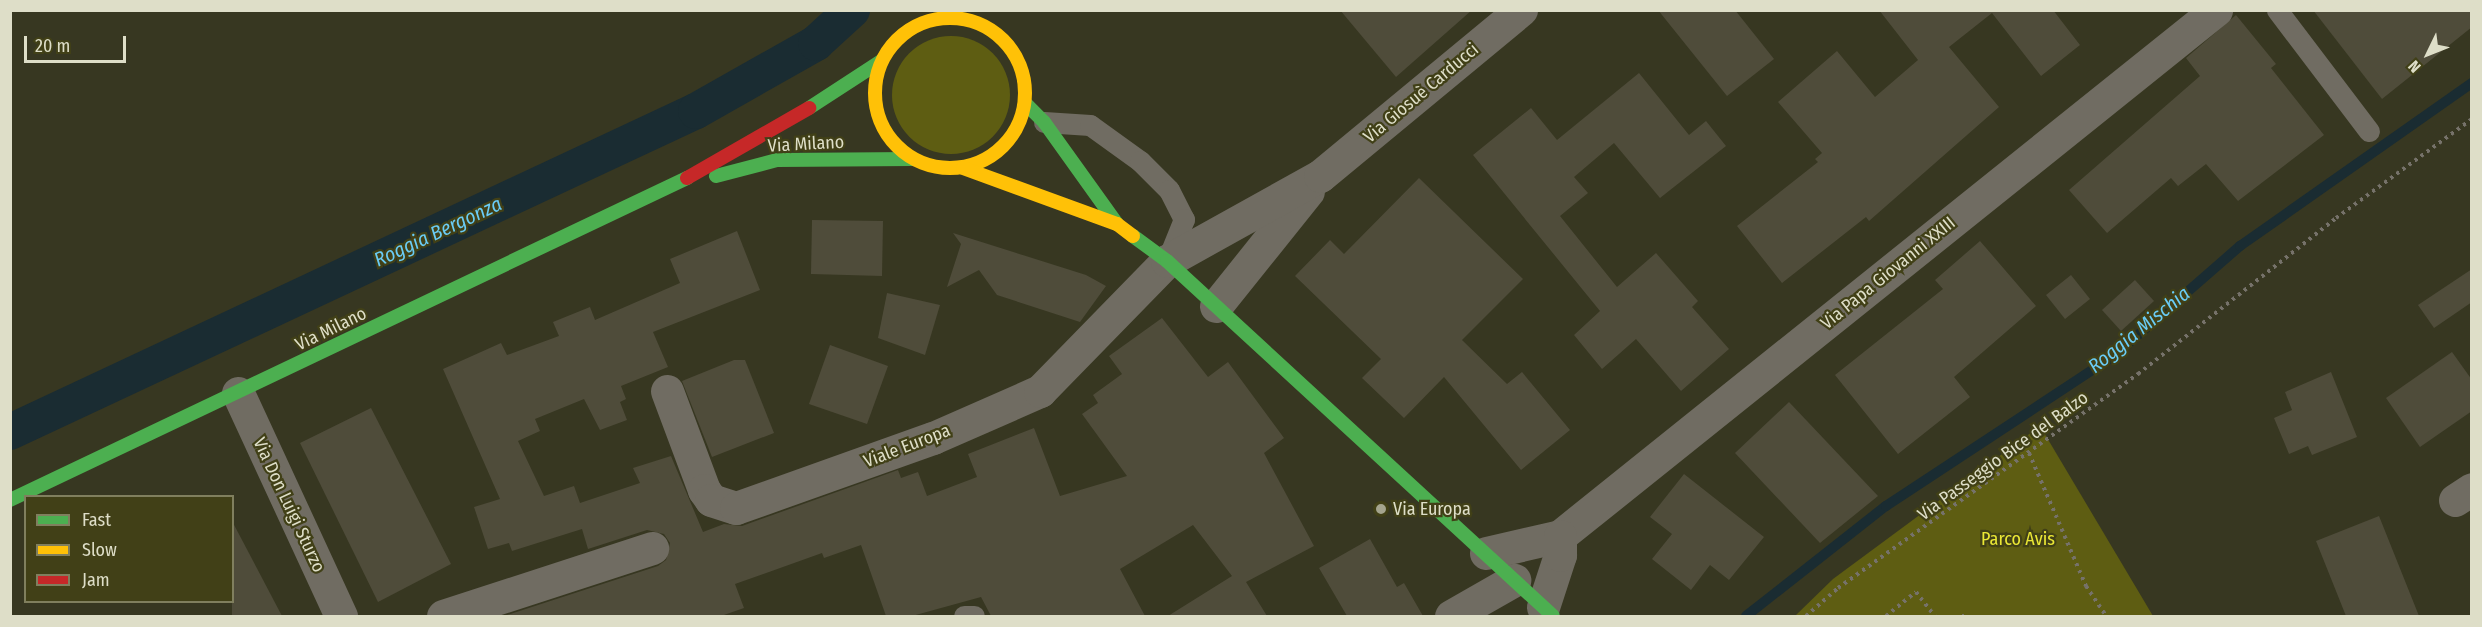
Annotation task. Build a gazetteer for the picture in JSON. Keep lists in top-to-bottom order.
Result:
{
  "streets": {
    "street": [
      "Via Giosuè Carducci",
      "Via Milano",
      "Via Papa Giovanni XXIII",
      "Viale Europa",
      "Via Don Luigi Sturzo"
    ],
    "path": ["Via Passeggio Bice del Balzo"]
  },
  "crossings": [
    ["Via Giosuè Carducci", "Viale Europa"],
    ["Via Milano", "Via Don Luigi Sturzo"]
  ],
  "water": ["Roggia Bergonza", "Roggia Mischia"],
  "parks": ["Parco Avis"],
  "places": ["Via Europa"],
  "legend": ["Fast", "Slow", "Jam"],
  "scale_bar": "20 m",
  "north": "bottom left"
}
